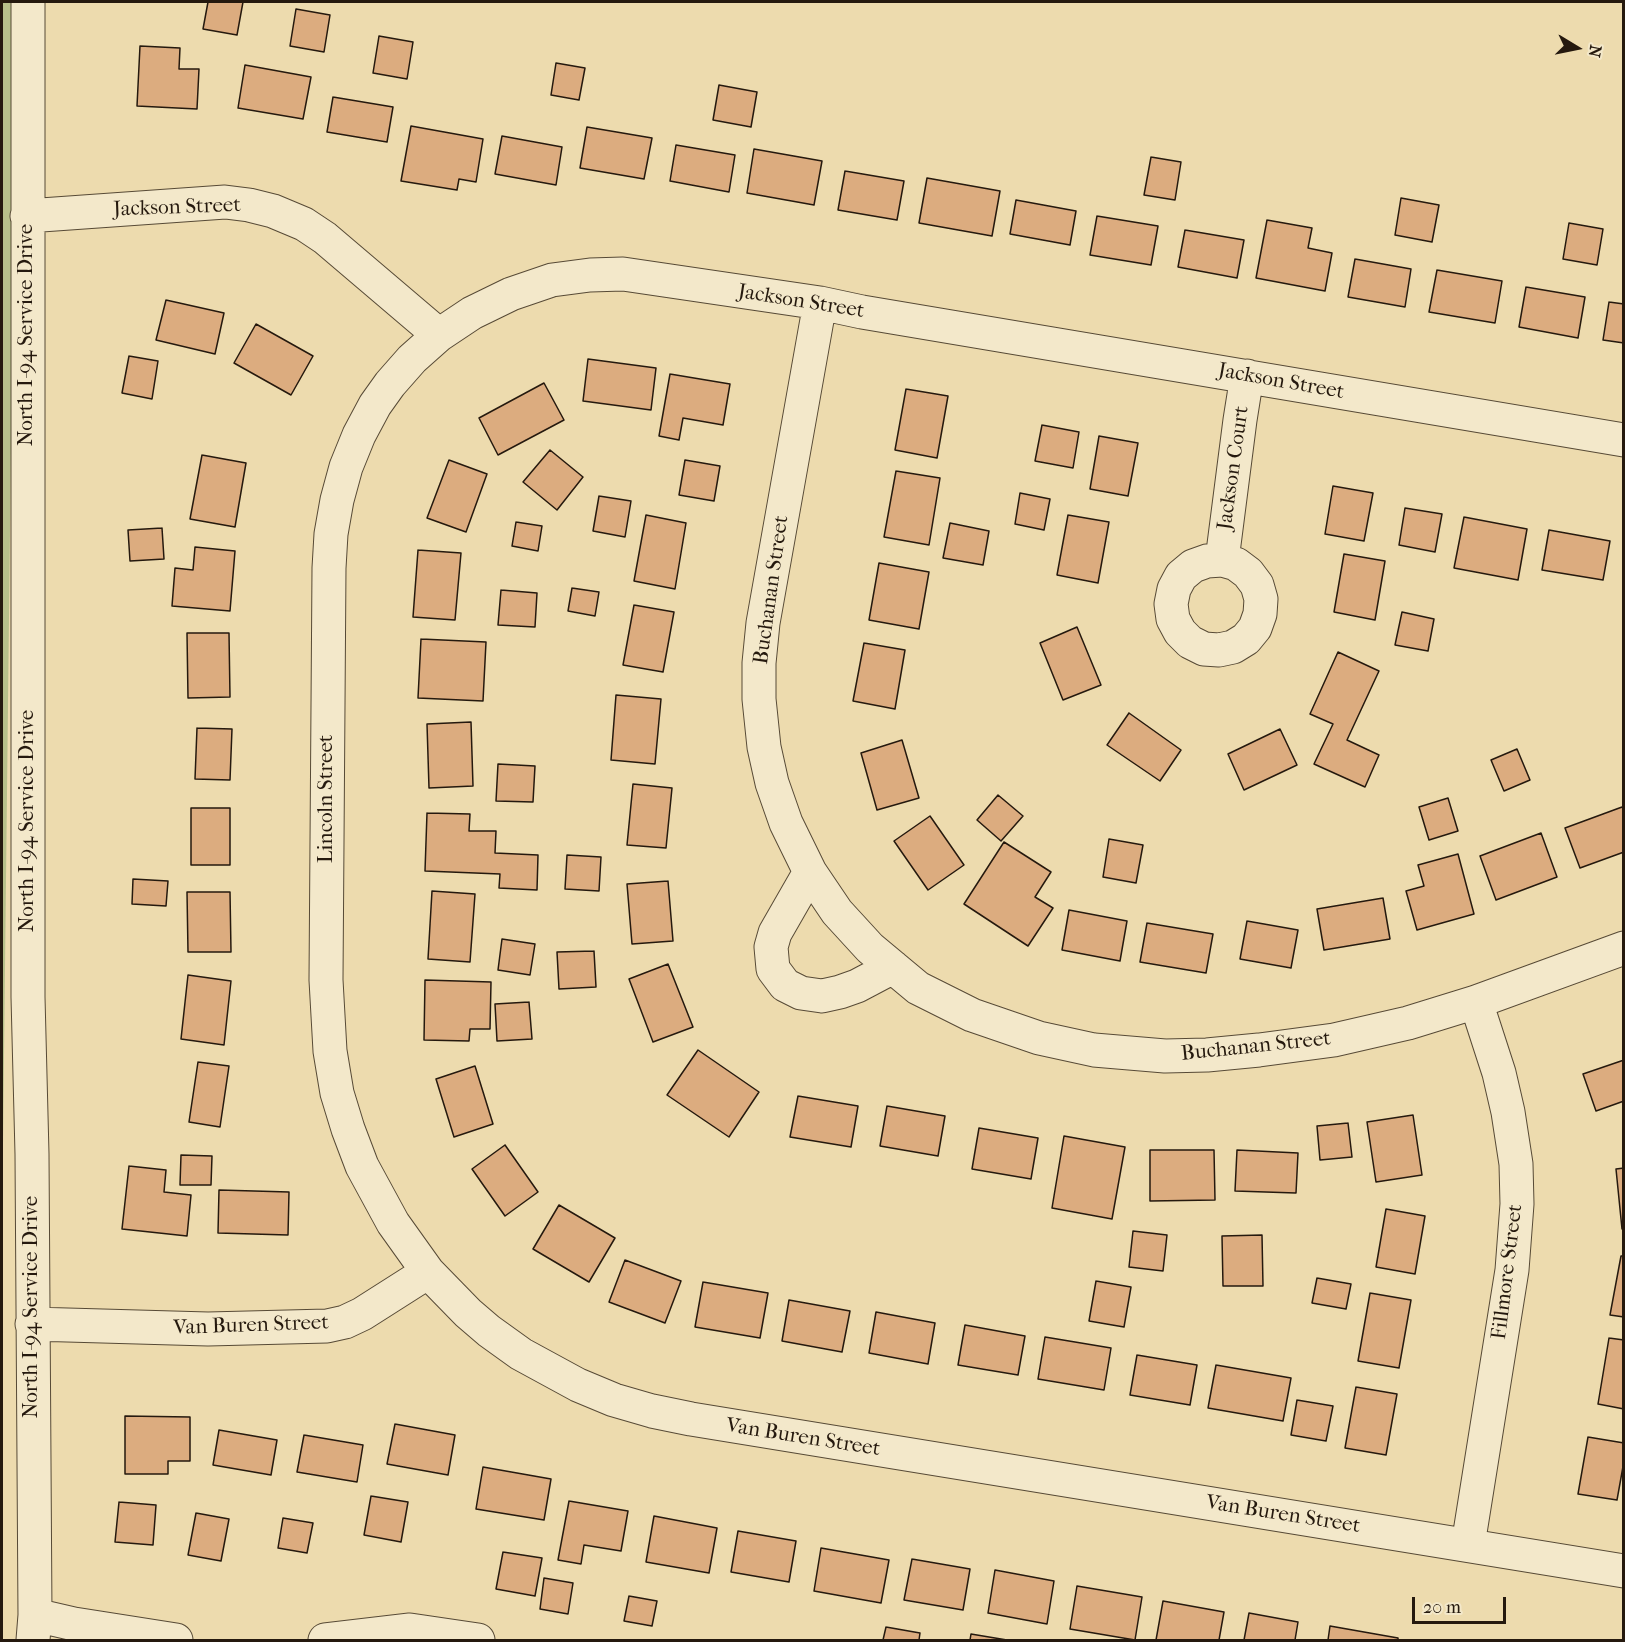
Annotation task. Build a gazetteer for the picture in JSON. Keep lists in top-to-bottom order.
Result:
{
  "streets": {
    "street": [
      "Jackson Street",
      "North I-94 Service Drive",
      "Jackson Court",
      "Buchanan Street",
      "Lincoln Street",
      "Fillmore Street",
      "Van Buren Street"
    ]
  },
  "crossings": [
    ["Jackson Street", "North I-94 Service Drive"],
    ["Jackson Street", "Jackson Court"],
    ["Jackson Street", "Buchanan Street"],
    ["Jackson Street", "Lincoln Street"],
    ["North I-94 Service Drive", "Van Buren Street"],
    ["Buchanan Street", "Fillmore Street"],
    ["Lincoln Street", "Van Buren Street"],
    ["Fillmore Street", "Van Buren Street"]
  ],
  "scale_bar": "20 m",
  "north": "right"
}
